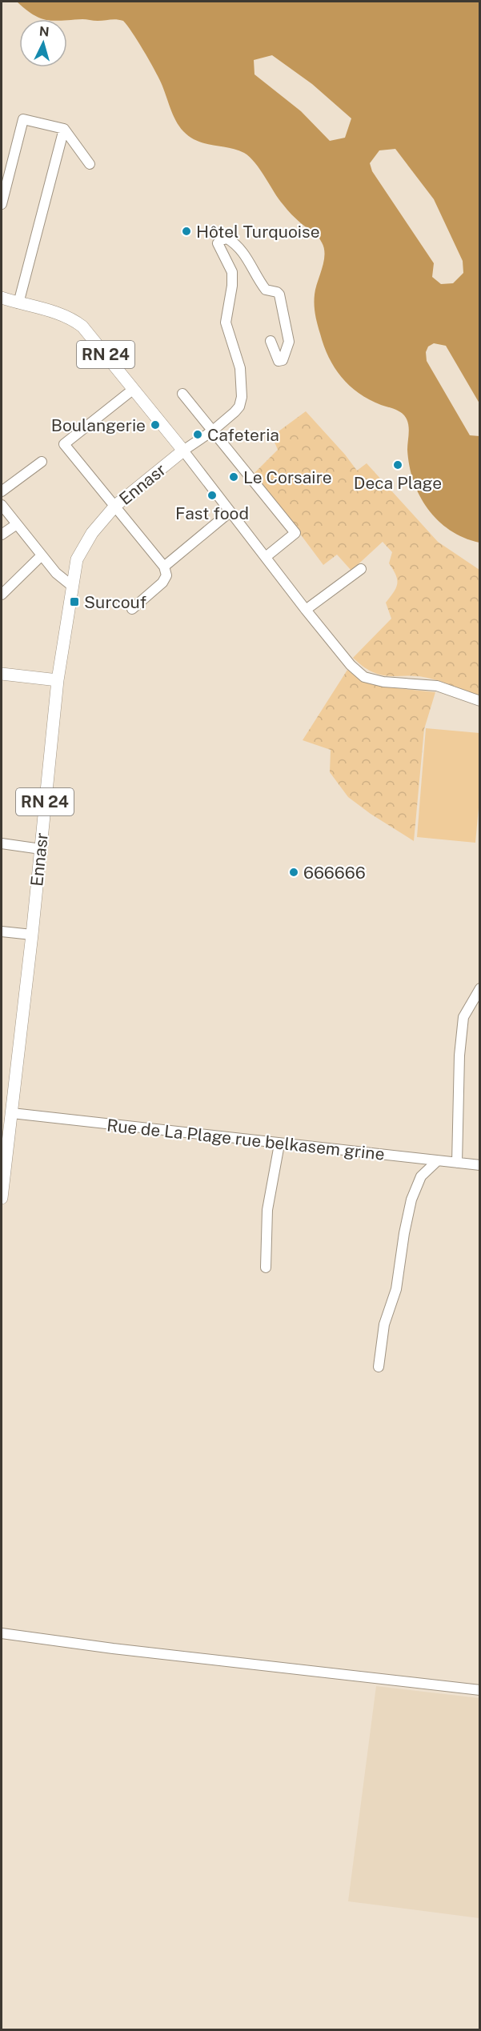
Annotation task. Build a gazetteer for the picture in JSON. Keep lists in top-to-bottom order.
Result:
{
  "streets": {
    "main road": ["RN 24", "Ennasr"],
    "street": ["Rue de La Plage rue belkasem grine"]
  },
  "crossings": [
    ["RN 24", "Ennasr"],
    ["Ennasr", "Rue de La Plage rue belkasem grine"]
  ],
  "places": {
    "other": [
      "Hôtel Turquoise",
      "Boulangerie",
      "Cafeteria",
      "Deca Plage",
      "Le Corsaire",
      "Fast food",
      "666666"
    ],
    "transit": ["Surcouf"]
  },
  "north": "top"
}
